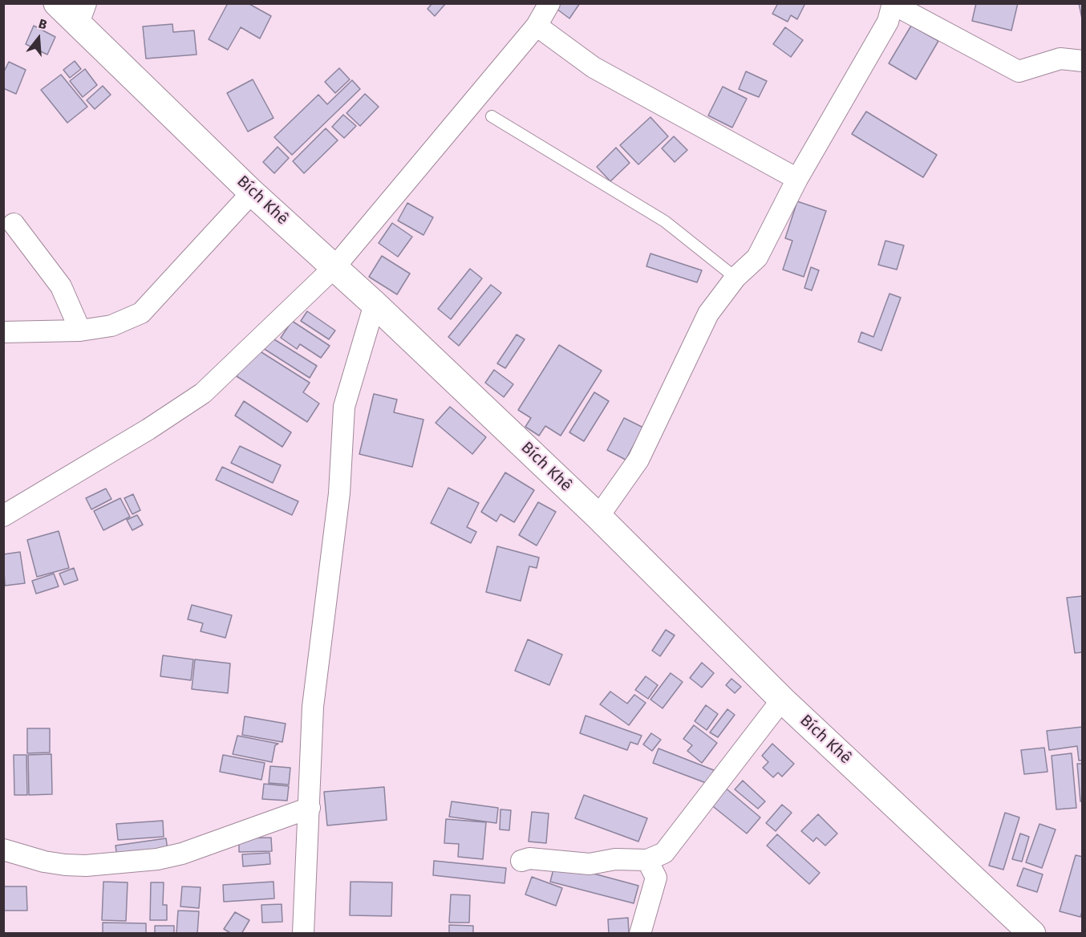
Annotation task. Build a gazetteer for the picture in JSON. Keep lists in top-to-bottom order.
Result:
{
  "streets": {
    "main road": ["Bích Khê"]
  },
  "north": "top"
}
